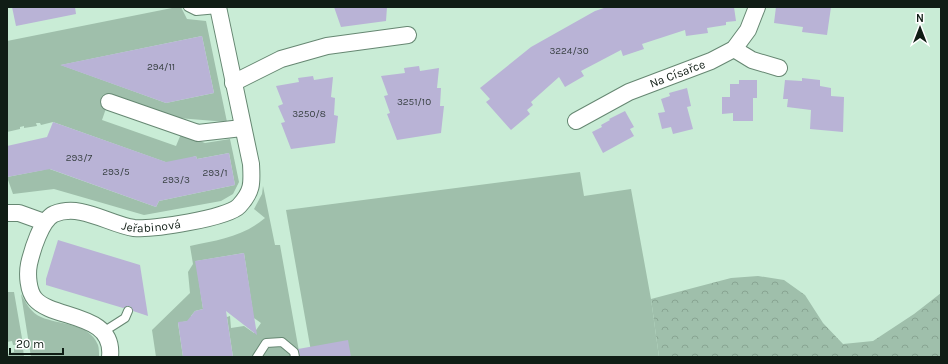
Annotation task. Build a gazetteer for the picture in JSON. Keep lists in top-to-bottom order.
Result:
{
  "streets": {
    "street": ["Na Císařce", "Jeřabinová"]
  },
  "house_numbers": [
    "3224/30",
    "294/11",
    "3251/10",
    "3250/8",
    "293/7",
    "293/5",
    "293/1",
    "293/3"
  ],
  "scale_bar": "20 m",
  "north": "top"
}
